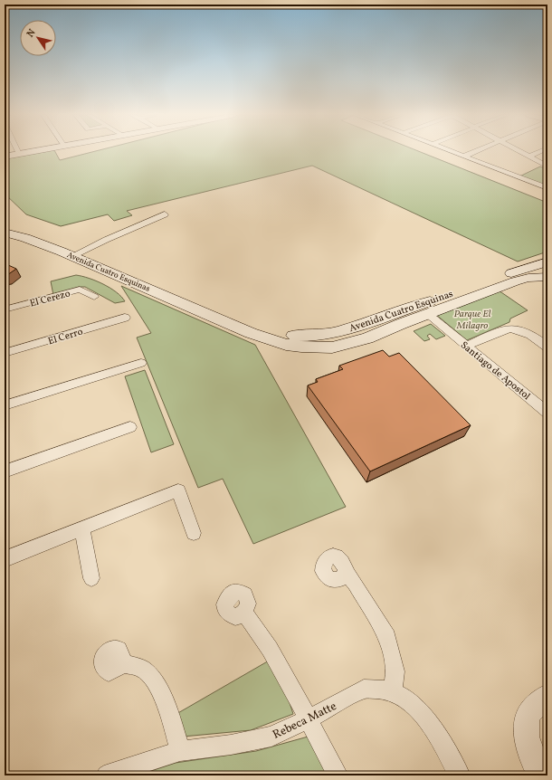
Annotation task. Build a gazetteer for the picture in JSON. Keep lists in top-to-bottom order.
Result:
{
  "streets": {
    "main road": ["Avenida Cuatro Esquinas"],
    "street": [
      "El Cerezo",
      "El Cerro",
      "Santiago de Apostol",
      "Rebeca Matte"
    ]
  },
  "crossings": [
    ["Avenida Cuatro Esquinas", "Santiago de Apostol"]
  ],
  "parks": ["Parque El Milagro"],
  "north": "top left"
}
